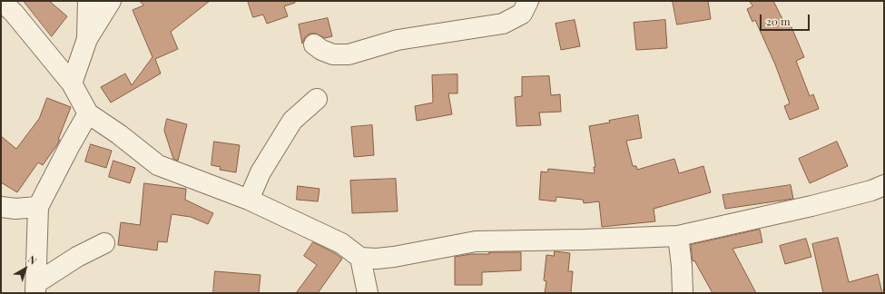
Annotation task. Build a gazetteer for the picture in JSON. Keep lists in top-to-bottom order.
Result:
{
  "scale_bar": "20 m",
  "north": "top right"
}
